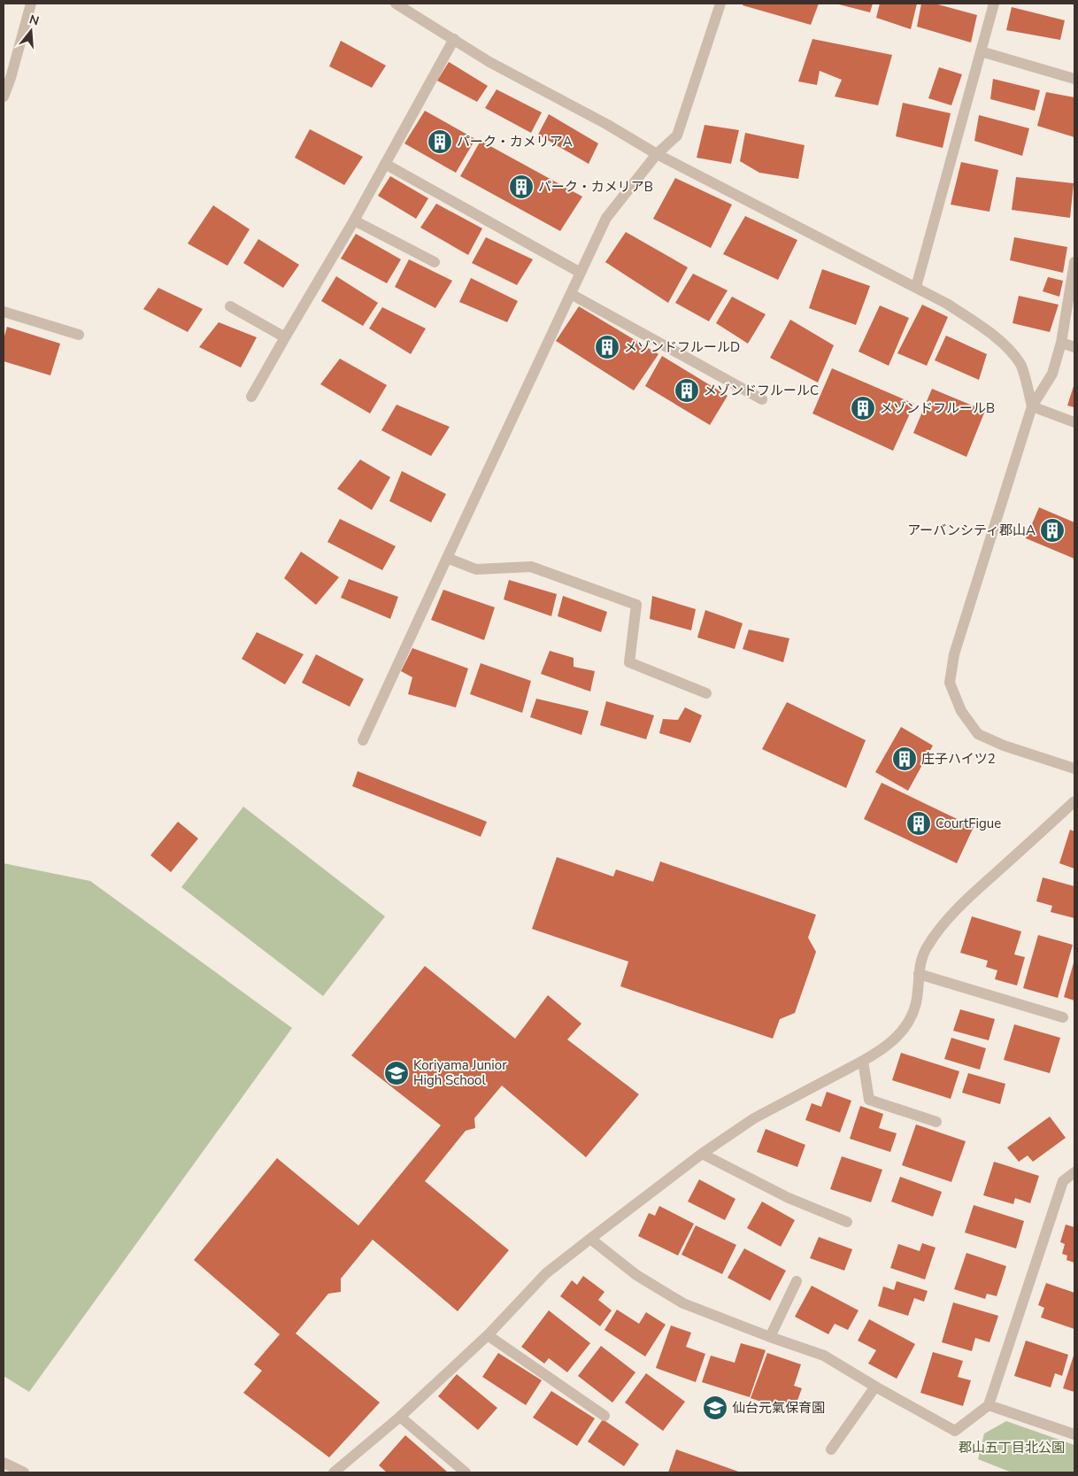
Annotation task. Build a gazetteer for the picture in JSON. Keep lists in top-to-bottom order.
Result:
{
  "parks": ["郡山五丁目北公園"],
  "places": {
    "building": [
      "パーク・カメリアA",
      "パーク・カメリアB",
      "メゾンドフルールD",
      "メゾンドフルールC",
      "メゾンドフルールB",
      "アーバンシティ郡山A",
      "庄子ハイツ2",
      "CourtFigue"
    ],
    "school or university": ["Koriyama Junior High School", "仙台元氣保育園"]
  },
  "north": "top"
}
